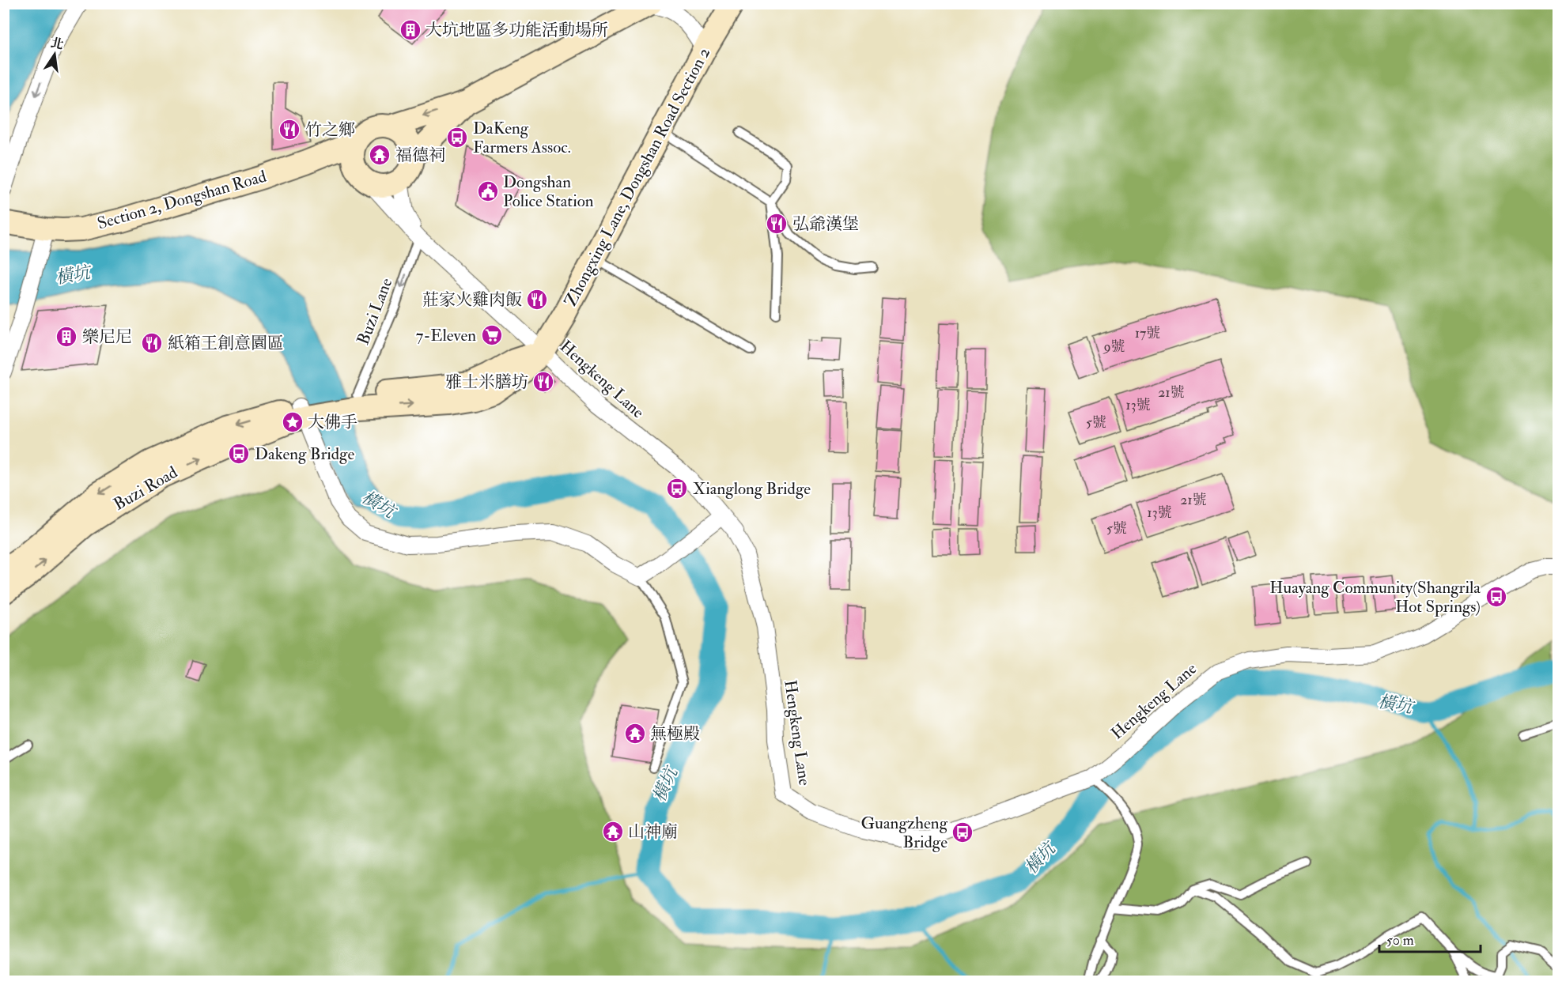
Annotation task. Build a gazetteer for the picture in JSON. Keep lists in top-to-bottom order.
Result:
{
  "streets": {
    "main road": ["Zhongxing Lane, Dongshan Road Section 2", "Section 2, Dongshan Road", "Buzi Road"],
    "street": ["Hengkeng Lane"],
    "lane": ["Buzi Lane"]
  },
  "crossings": [
    ["Zhongxing Lane, Dongshan Road Section 2", "Hengkeng Lane"],
    ["Section 2, Dongshan Road", "Hengkeng Lane"],
    ["Buzi Lane", "Hengkeng Lane"]
  ],
  "one_way": ["Buzi Lane"],
  "water": ["橫坑"],
  "places": {
    "building": ["大坑地區多功能活動場所", "樂尼尼"],
    "restaurant": [
      "竹之鄉",
      "弘爺漢堡",
      "莊家火雞肉飯",
      "紙箱王創意園區",
      "雅士米膳坊"
    ],
    "bus stop": [
      "DaKeng Farmers Assoc.",
      "Dakeng Bridge",
      "Xianglong Bridge",
      "Huayang Community(Shangrila Hot Springs)",
      "Guangzheng Bridge"
    ],
    "temple": ["福德祠", "無極殿", "山神廟"],
    "public building": ["Dongshan Police Station"],
    "supermarket": ["7-Eleven"],
    "place": ["大佛手"]
  },
  "house_numbers": [
    "17號",
    "9號",
    "21號",
    "13號",
    "5號",
    "21號",
    "13號",
    "5號"
  ],
  "scale_bar": "50 m",
  "north": "top"
}
